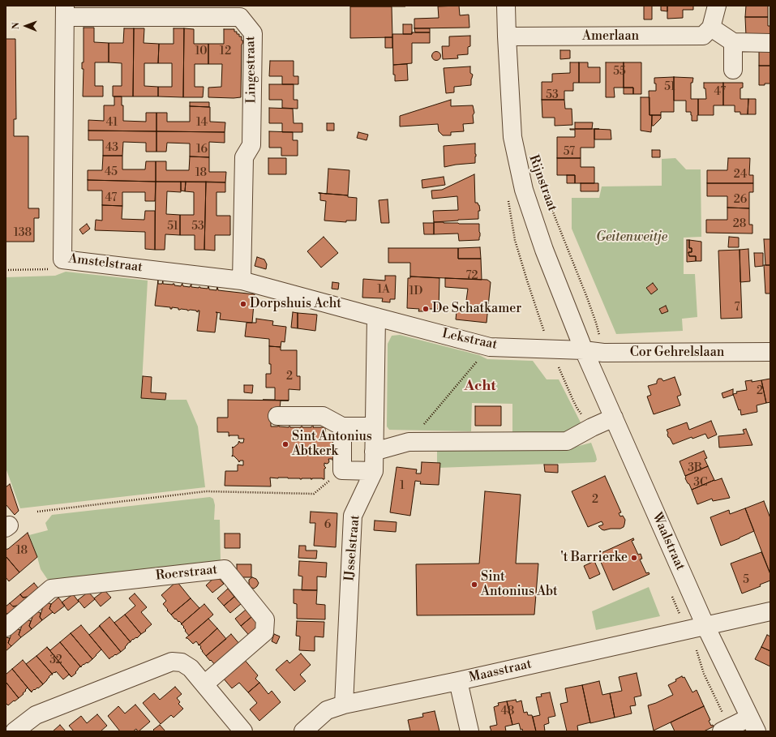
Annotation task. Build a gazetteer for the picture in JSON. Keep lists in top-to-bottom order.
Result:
{
  "streets": {
    "street": [
      "Amerlaan",
      "Lingestraat",
      "Rijnstraat",
      "Amstelstraat",
      "Lekstraat",
      "Cor Gehrelslaan",
      "Waalstraat",
      "IJsselstraat",
      "Roerstraat",
      "Maasstraat"
    ]
  },
  "crossings": [
    ["Amerlaan", "Rijnstraat"],
    ["Lingestraat", "Amstelstraat"],
    ["Rijnstraat", "Lekstraat"],
    ["Rijnstraat", "Cor Gehrelslaan"],
    ["Rijnstraat", "Waalstraat"],
    ["Amstelstraat", "Lekstraat"],
    ["Amstelstraat", "IJsselstraat"],
    ["Lekstraat", "Cor Gehrelslaan"],
    ["Lekstraat", "Waalstraat"],
    ["Lekstraat", "IJsselstraat"],
    ["Cor Gehrelslaan", "Waalstraat"],
    ["Waalstraat", "Maasstraat"],
    ["IJsselstraat", "Maasstraat"]
  ],
  "districts": ["Acht"],
  "parks": ["Geitenweitje"],
  "places": [
    "Dorpshuis Acht",
    "De Schatkamer",
    "Sint Antonius Abtkerk",
    "'t Barrierke",
    "Sint Antonius Abt"
  ],
  "house_numbers": [
    "10",
    "12",
    "55",
    "51",
    "47",
    "53",
    "41",
    "14",
    "43",
    "16",
    "57",
    "45",
    "18",
    "24",
    "47",
    "26",
    "28",
    "51",
    "53",
    "138",
    "72",
    "1A",
    "1D",
    "7",
    "2",
    "2",
    "3B",
    "3C",
    "1",
    "2",
    "6",
    "18",
    "5",
    "32",
    "48"
  ],
  "north": "left"
}
